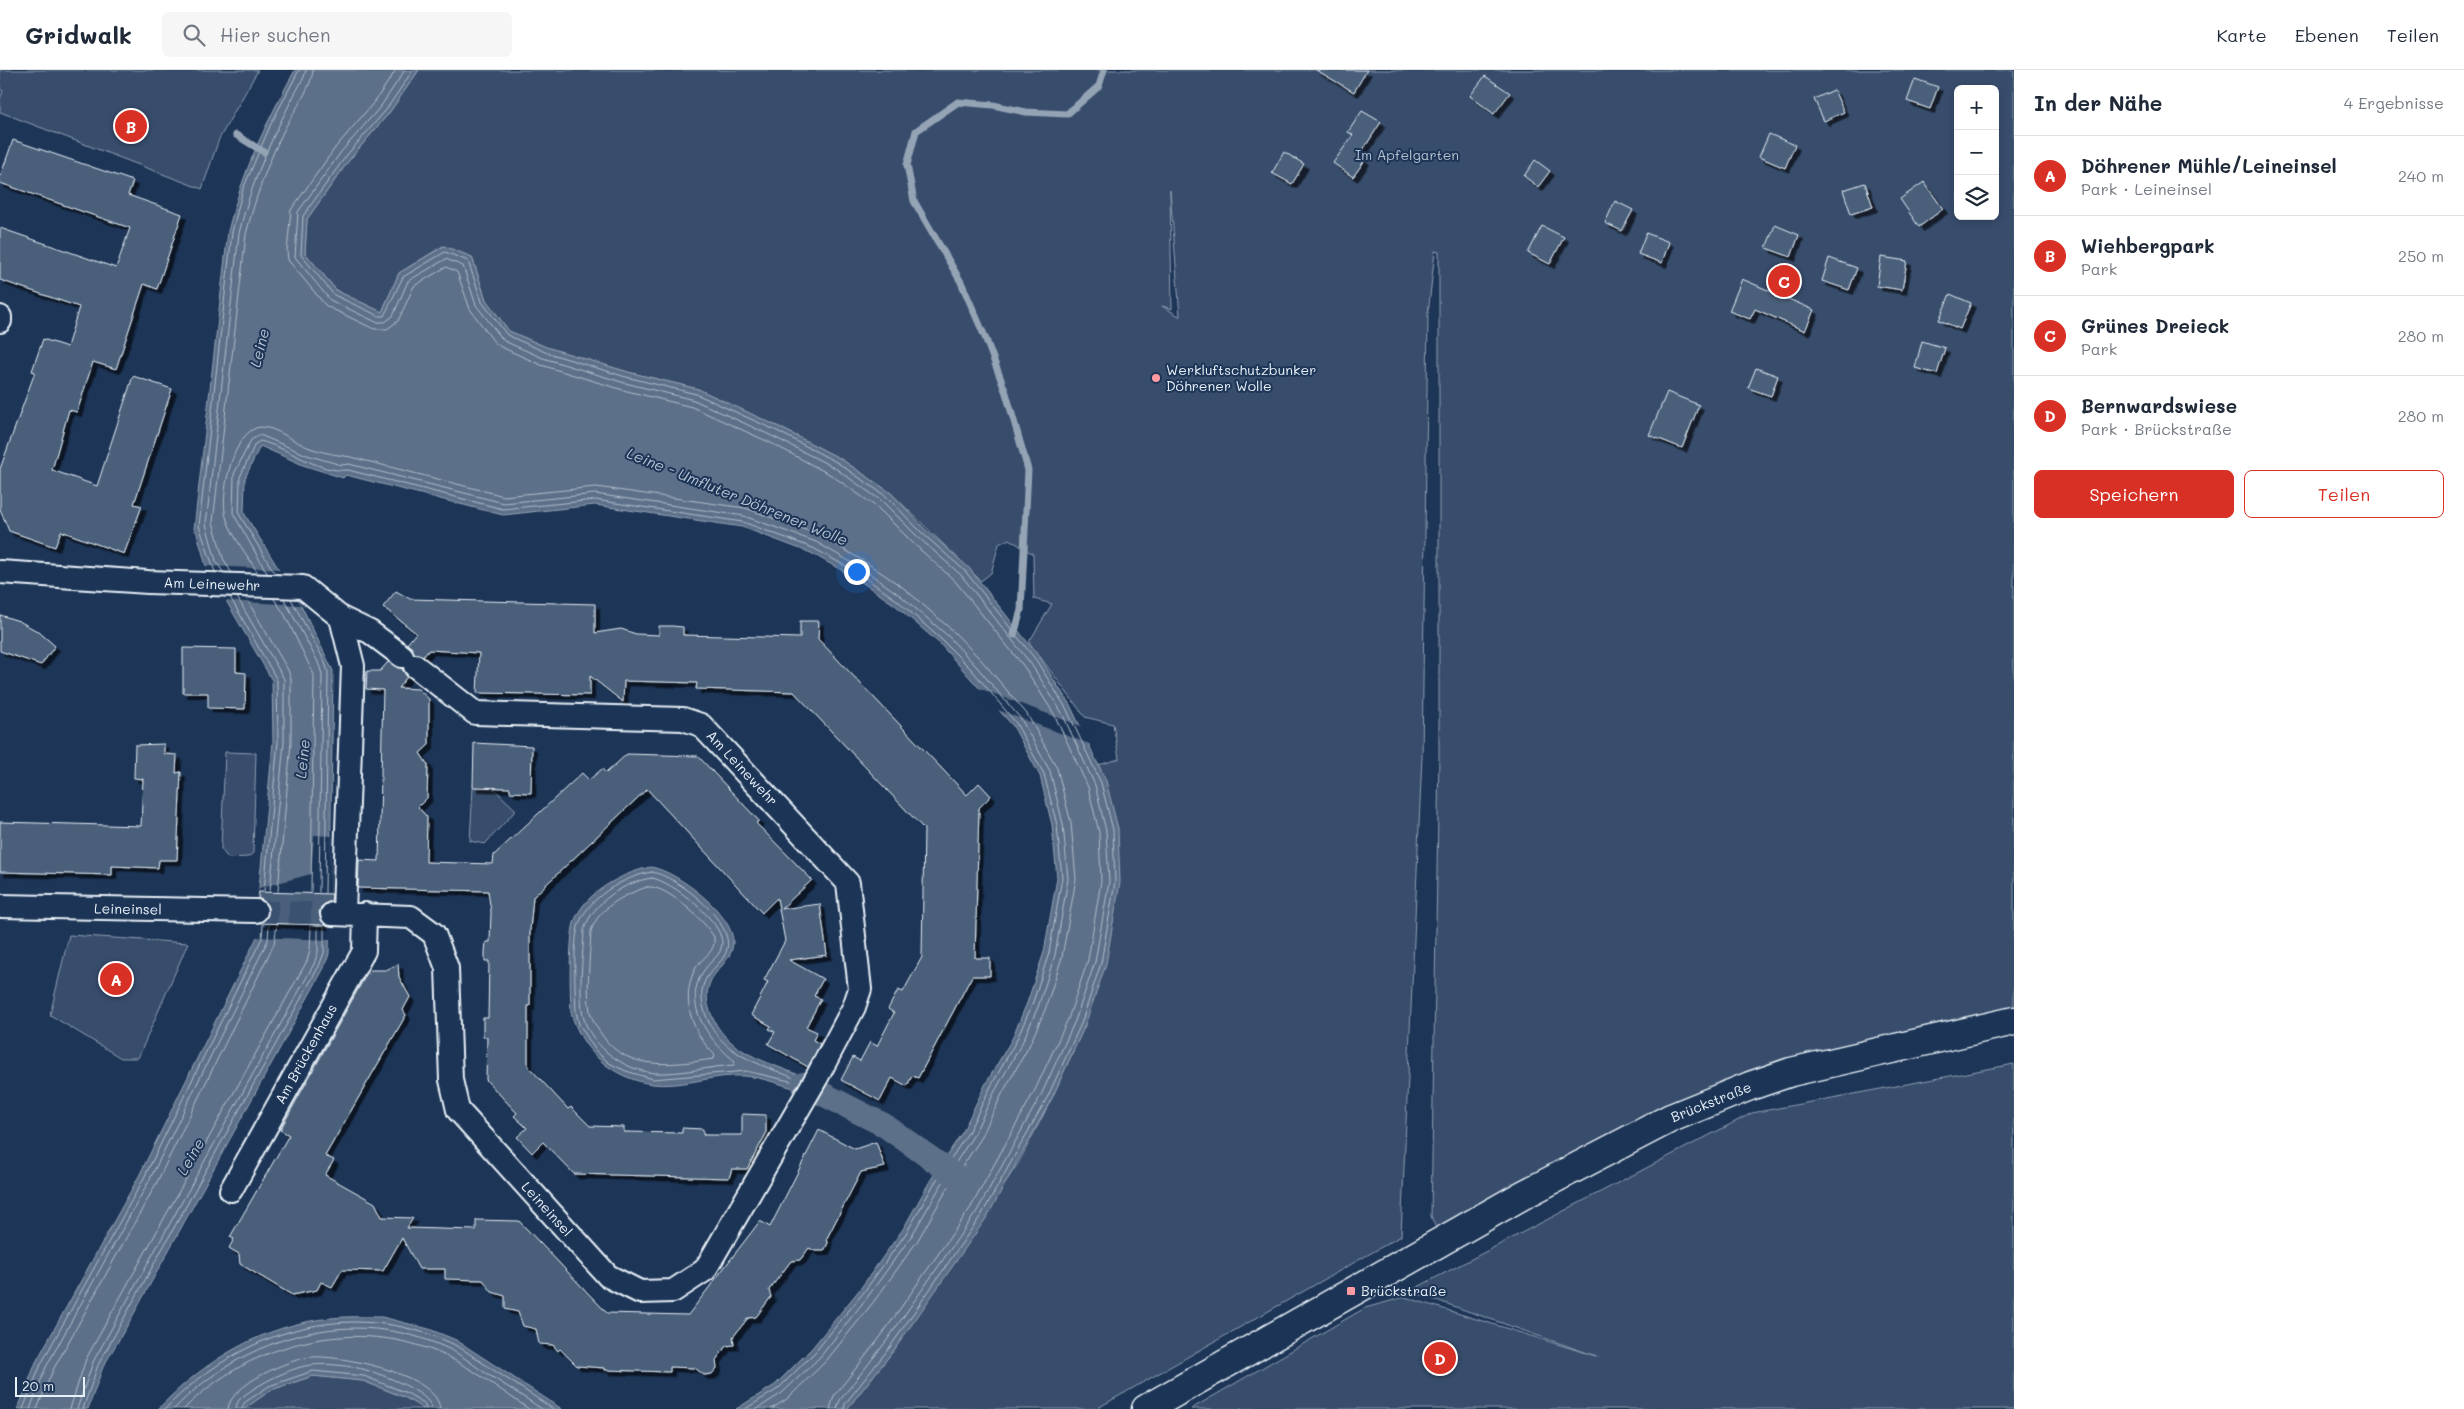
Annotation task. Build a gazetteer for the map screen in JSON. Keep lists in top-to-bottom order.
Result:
{
  "streets": {
    "street": [
      "Am Leinewehr",
      "Leineinsel",
      "Am Brückenhaus",
      "Brückstraße"
    ]
  },
  "crossings": [
    ["Am Leinewehr", "Leineinsel"],
    ["Am Leinewehr", "Am Brückenhaus"],
    ["Leineinsel", "Am Brückenhaus"]
  ],
  "water": ["Leine", "Leine - Umfluter Döhrener Wolle"],
  "parks": ["Im Apfelgarten"],
  "places": {
    "other": ["Werkluftschutzbunker Döhrener Wolle"],
    "transit": ["Brückstraße"]
  },
  "scale_bar": "20 m",
  "page": {
    "header": "Gridwalk",
    "search": "Hier suchen",
    "nav": ["Karte", "Ebenen", "Teilen"],
    "heading": ["In der Nähe", "4 Ergebnisse"],
    "map_buttons": ["+", "−"],
    "pins": [
      "B",
      "C",
      "A",
      "D"
    ],
    "list": [
      {
        "mark": "A",
        "name": "Döhrener Mühle/Leineinsel",
        "note": "Park · Leineinsel",
        "value": "240 m"
      },
      {
        "mark": "B",
        "name": "Wiehbergpark",
        "note": "Park",
        "value": "250 m"
      },
      {
        "mark": "C",
        "name": "Grünes Dreieck",
        "note": "Park",
        "value": "280 m"
      },
      {
        "mark": "D",
        "name": "Bernwardswiese",
        "note": "Park · Brückstraße",
        "value": "280 m"
      }
    ],
    "buttons": ["Speichern", "Teilen"],
    "scale": "20 m"
  }
}
